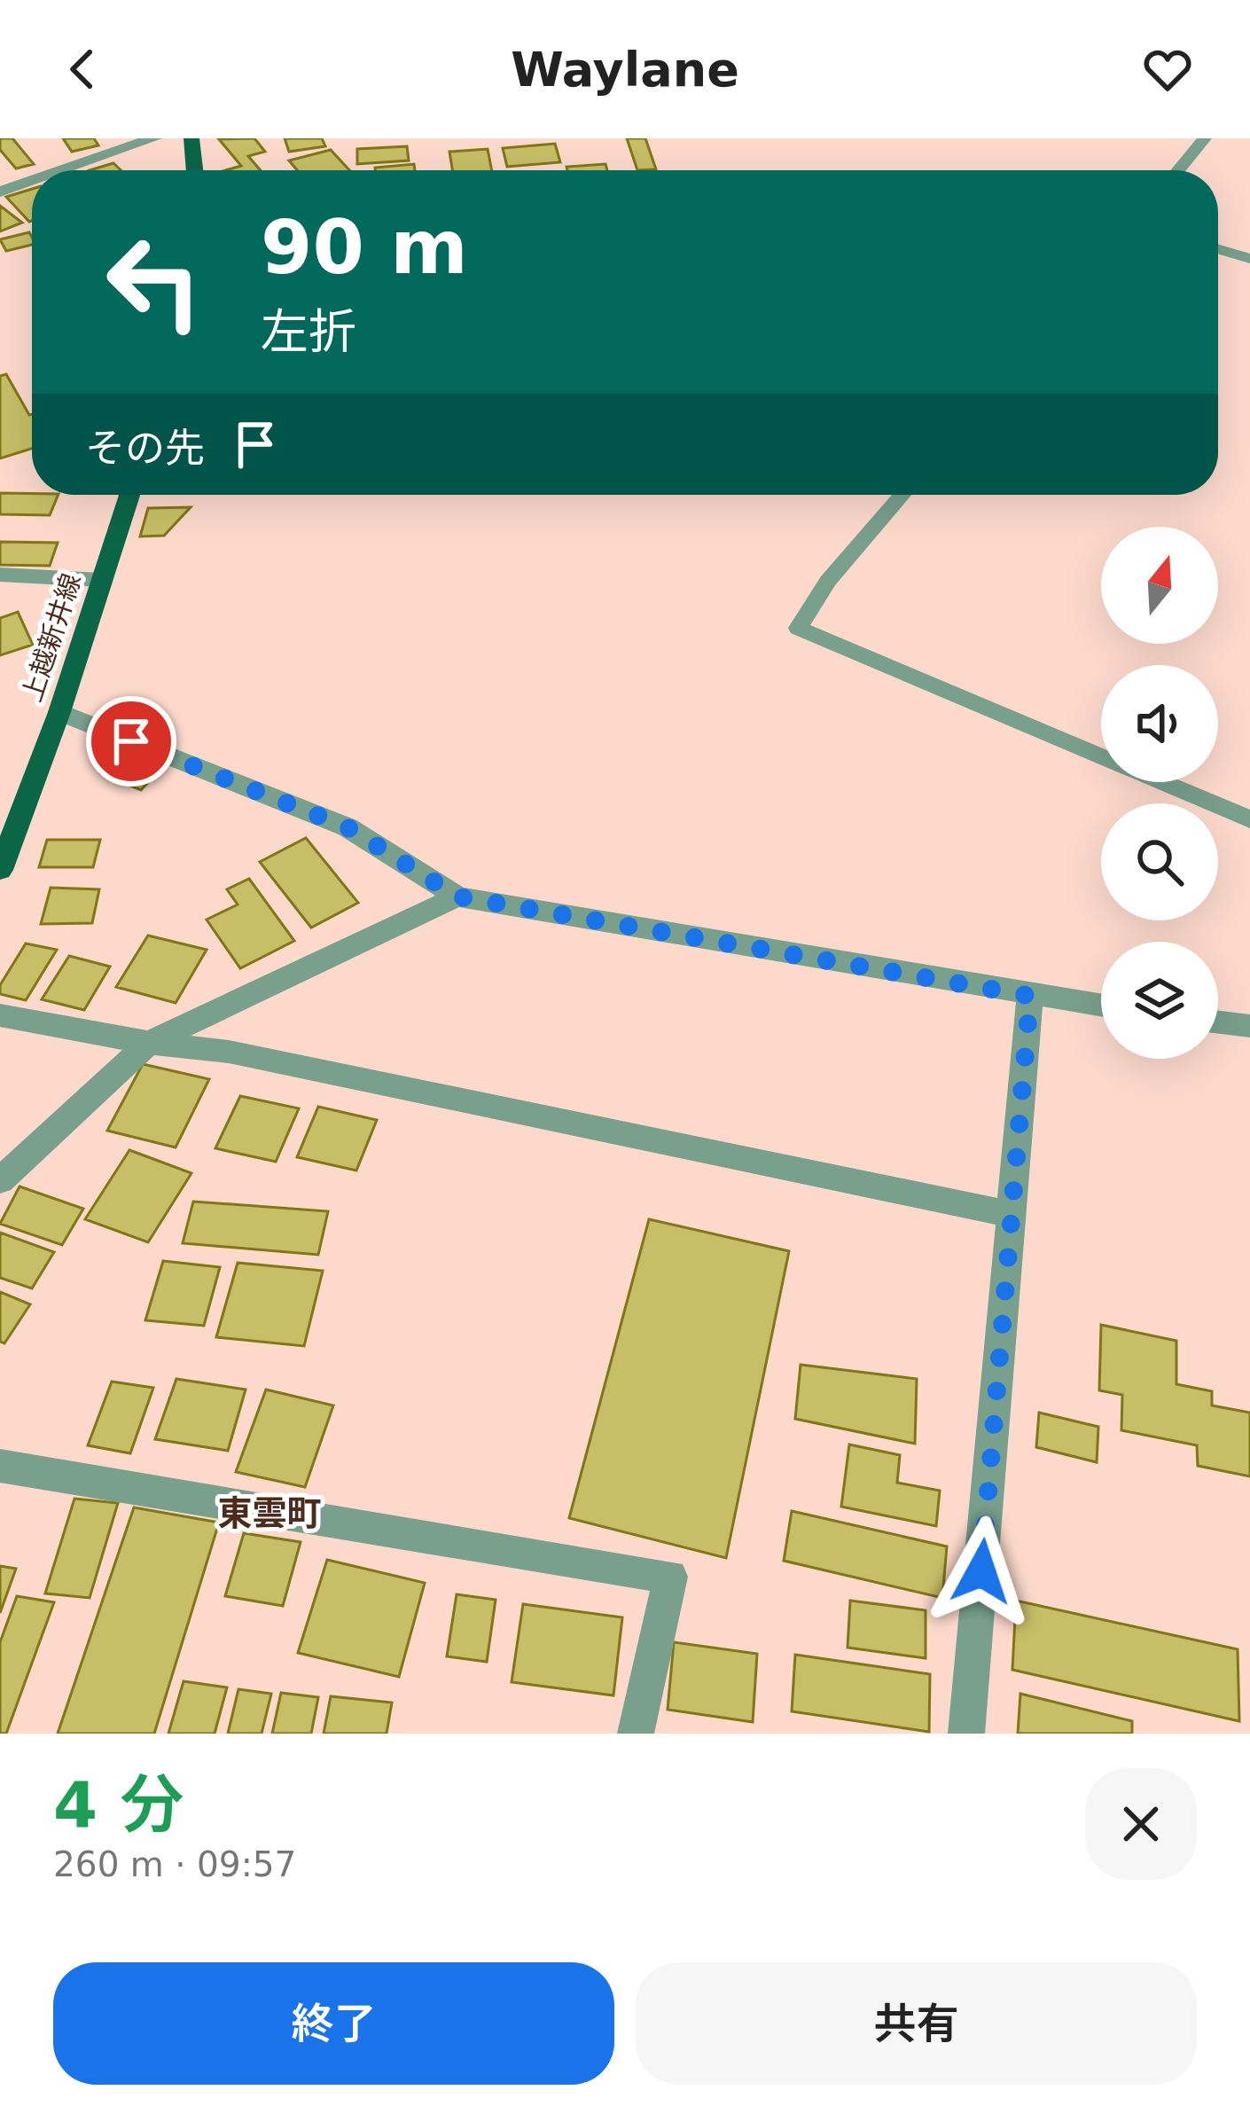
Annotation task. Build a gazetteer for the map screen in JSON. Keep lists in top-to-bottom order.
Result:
{
  "streets": {
    "main road": ["上越新井線"]
  },
  "districts": ["東雲町"],
  "north": "top",
  "page": {
    "header": "Waylane",
    "turn": ["90 m", "左折"],
    "then": "その先",
    "heading": ["4 分", "260 m · 09:57"],
    "buttons": ["終了", "共有"]
  }
}
